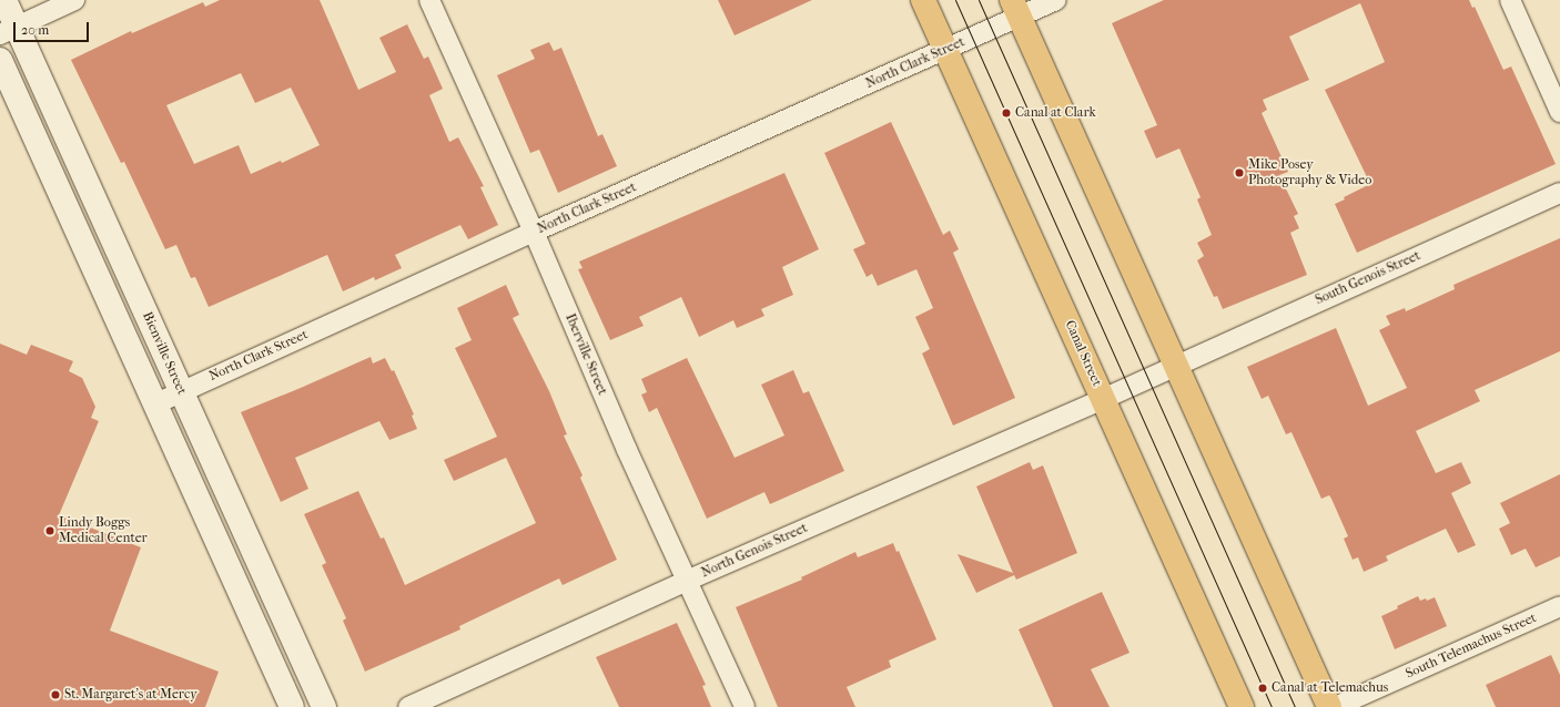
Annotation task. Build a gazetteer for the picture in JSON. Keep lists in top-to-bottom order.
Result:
{
  "streets": {
    "main road": ["Canal Street"],
    "street": [
      "North Clark Street",
      "South Genois Street",
      "Bienville Street",
      "Iberville Street",
      "North Genois Street",
      "South Telemachus Street"
    ]
  },
  "crossings": [
    ["North Clark Street", "Bienville Street"],
    ["North Clark Street", "Canal Street"],
    ["North Clark Street", "Iberville Street"],
    ["South Genois Street", "Canal Street"],
    ["South Genois Street", "North Genois Street"],
    ["Canal Street", "North Genois Street"],
    ["Iberville Street", "North Genois Street"]
  ],
  "places": [
    "Canal at Clark",
    "Mike Posey Photography & Video",
    "Lindy Boggs Medical Center",
    "Canal at Telemachus",
    "St. Margaret's at Mercy"
  ],
  "scale_bar": "20 m"
}
